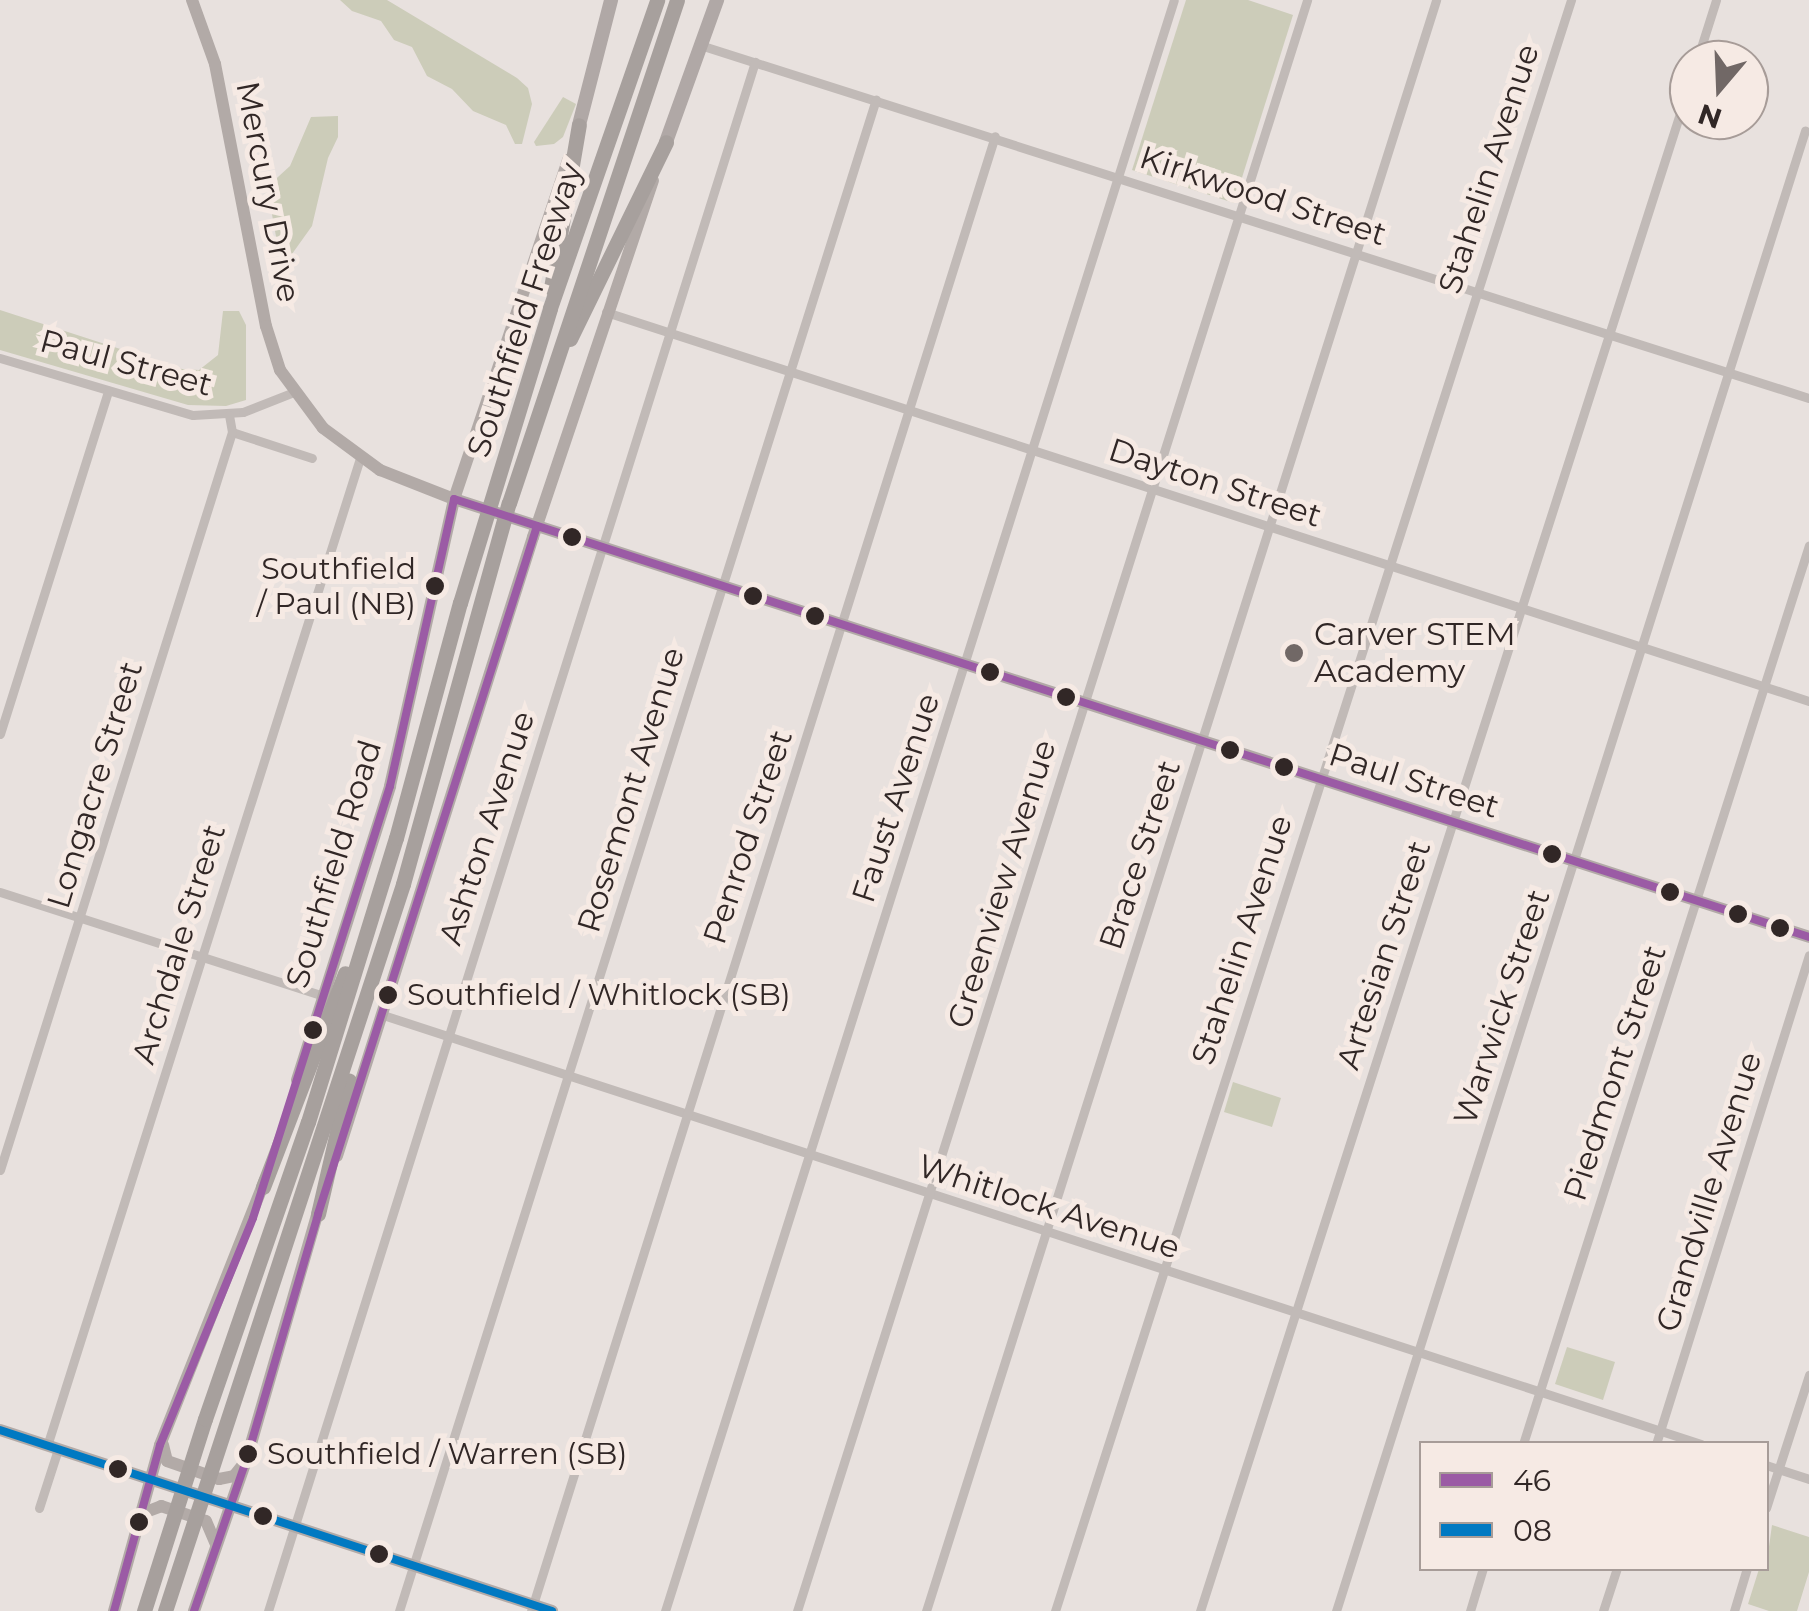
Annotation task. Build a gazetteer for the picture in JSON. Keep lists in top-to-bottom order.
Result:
{
  "streets": {
    "highway": ["Southfield Freeway"],
    "main road": ["Mercury Drive", "Paul Street", "Southfield Road"],
    "street": [
      "Stahelin Avenue",
      "Kirkwood Street",
      "Dayton Street",
      "Longacre Street",
      "Rosemont Avenue",
      "Faust Avenue",
      "Ashton Avenue",
      "Penrod Street",
      "Brace Street",
      "Greenview Avenue",
      "Archdale Street",
      "Artesian Street",
      "Warwick Street",
      "Piedmont Street",
      "Grandville Avenue",
      "Whitlock Avenue"
    ]
  },
  "crossings": [
    ["Stahelin Avenue", "Kirkwood Street"],
    ["Stahelin Avenue", "Paul Street"],
    ["Stahelin Avenue", "Dayton Street"],
    ["Stahelin Avenue", "Whitlock Avenue"],
    ["Mercury Drive", "Paul Street"],
    ["Kirkwood Street", "Rosemont Avenue"],
    ["Kirkwood Street", "Faust Avenue"],
    ["Kirkwood Street", "Ashton Avenue"],
    ["Kirkwood Street", "Penrod Street"],
    ["Kirkwood Street", "Brace Street"],
    ["Kirkwood Street", "Greenview Avenue"],
    ["Kirkwood Street", "Artesian Street"],
    ["Kirkwood Street", "Warwick Street"],
    ["Paul Street", "Longacre Street"],
    ["Paul Street", "Rosemont Avenue"],
    ["Paul Street", "Faust Avenue"],
    ["Paul Street", "Ashton Avenue"],
    ["Paul Street", "Penrod Street"],
    ["Paul Street", "Brace Street"],
    ["Paul Street", "Southfield Road"],
    ["Paul Street", "Greenview Avenue"],
    ["Paul Street", "Archdale Street"],
    ["Paul Street", "Artesian Street"],
    ["Paul Street", "Warwick Street"],
    ["Paul Street", "Piedmont Street"],
    ["Dayton Street", "Rosemont Avenue"],
    ["Dayton Street", "Faust Avenue"],
    ["Dayton Street", "Ashton Avenue"],
    ["Dayton Street", "Penrod Street"],
    ["Dayton Street", "Brace Street"],
    ["Dayton Street", "Greenview Avenue"],
    ["Dayton Street", "Artesian Street"],
    ["Dayton Street", "Warwick Street"],
    ["Dayton Street", "Piedmont Street"],
    ["Rosemont Avenue", "Whitlock Avenue"],
    ["Faust Avenue", "Whitlock Avenue"],
    ["Ashton Avenue", "Whitlock Avenue"],
    ["Penrod Street", "Whitlock Avenue"],
    ["Brace Street", "Whitlock Avenue"],
    ["Greenview Avenue", "Whitlock Avenue"],
    ["Artesian Street", "Whitlock Avenue"],
    ["Warwick Street", "Whitlock Avenue"],
    ["Piedmont Street", "Whitlock Avenue"],
    ["Grandville Avenue", "Whitlock Avenue"]
  ],
  "places": [
    "Southfield / Paul (NB)",
    "Carver STEM Academy",
    "Southfield / Whitlock (SB)",
    "Southfield / Warren (SB)"
  ],
  "lines": ["transit line 46", "transit line 08"],
  "legend": ["46", "08"],
  "north": "bottom"
}
